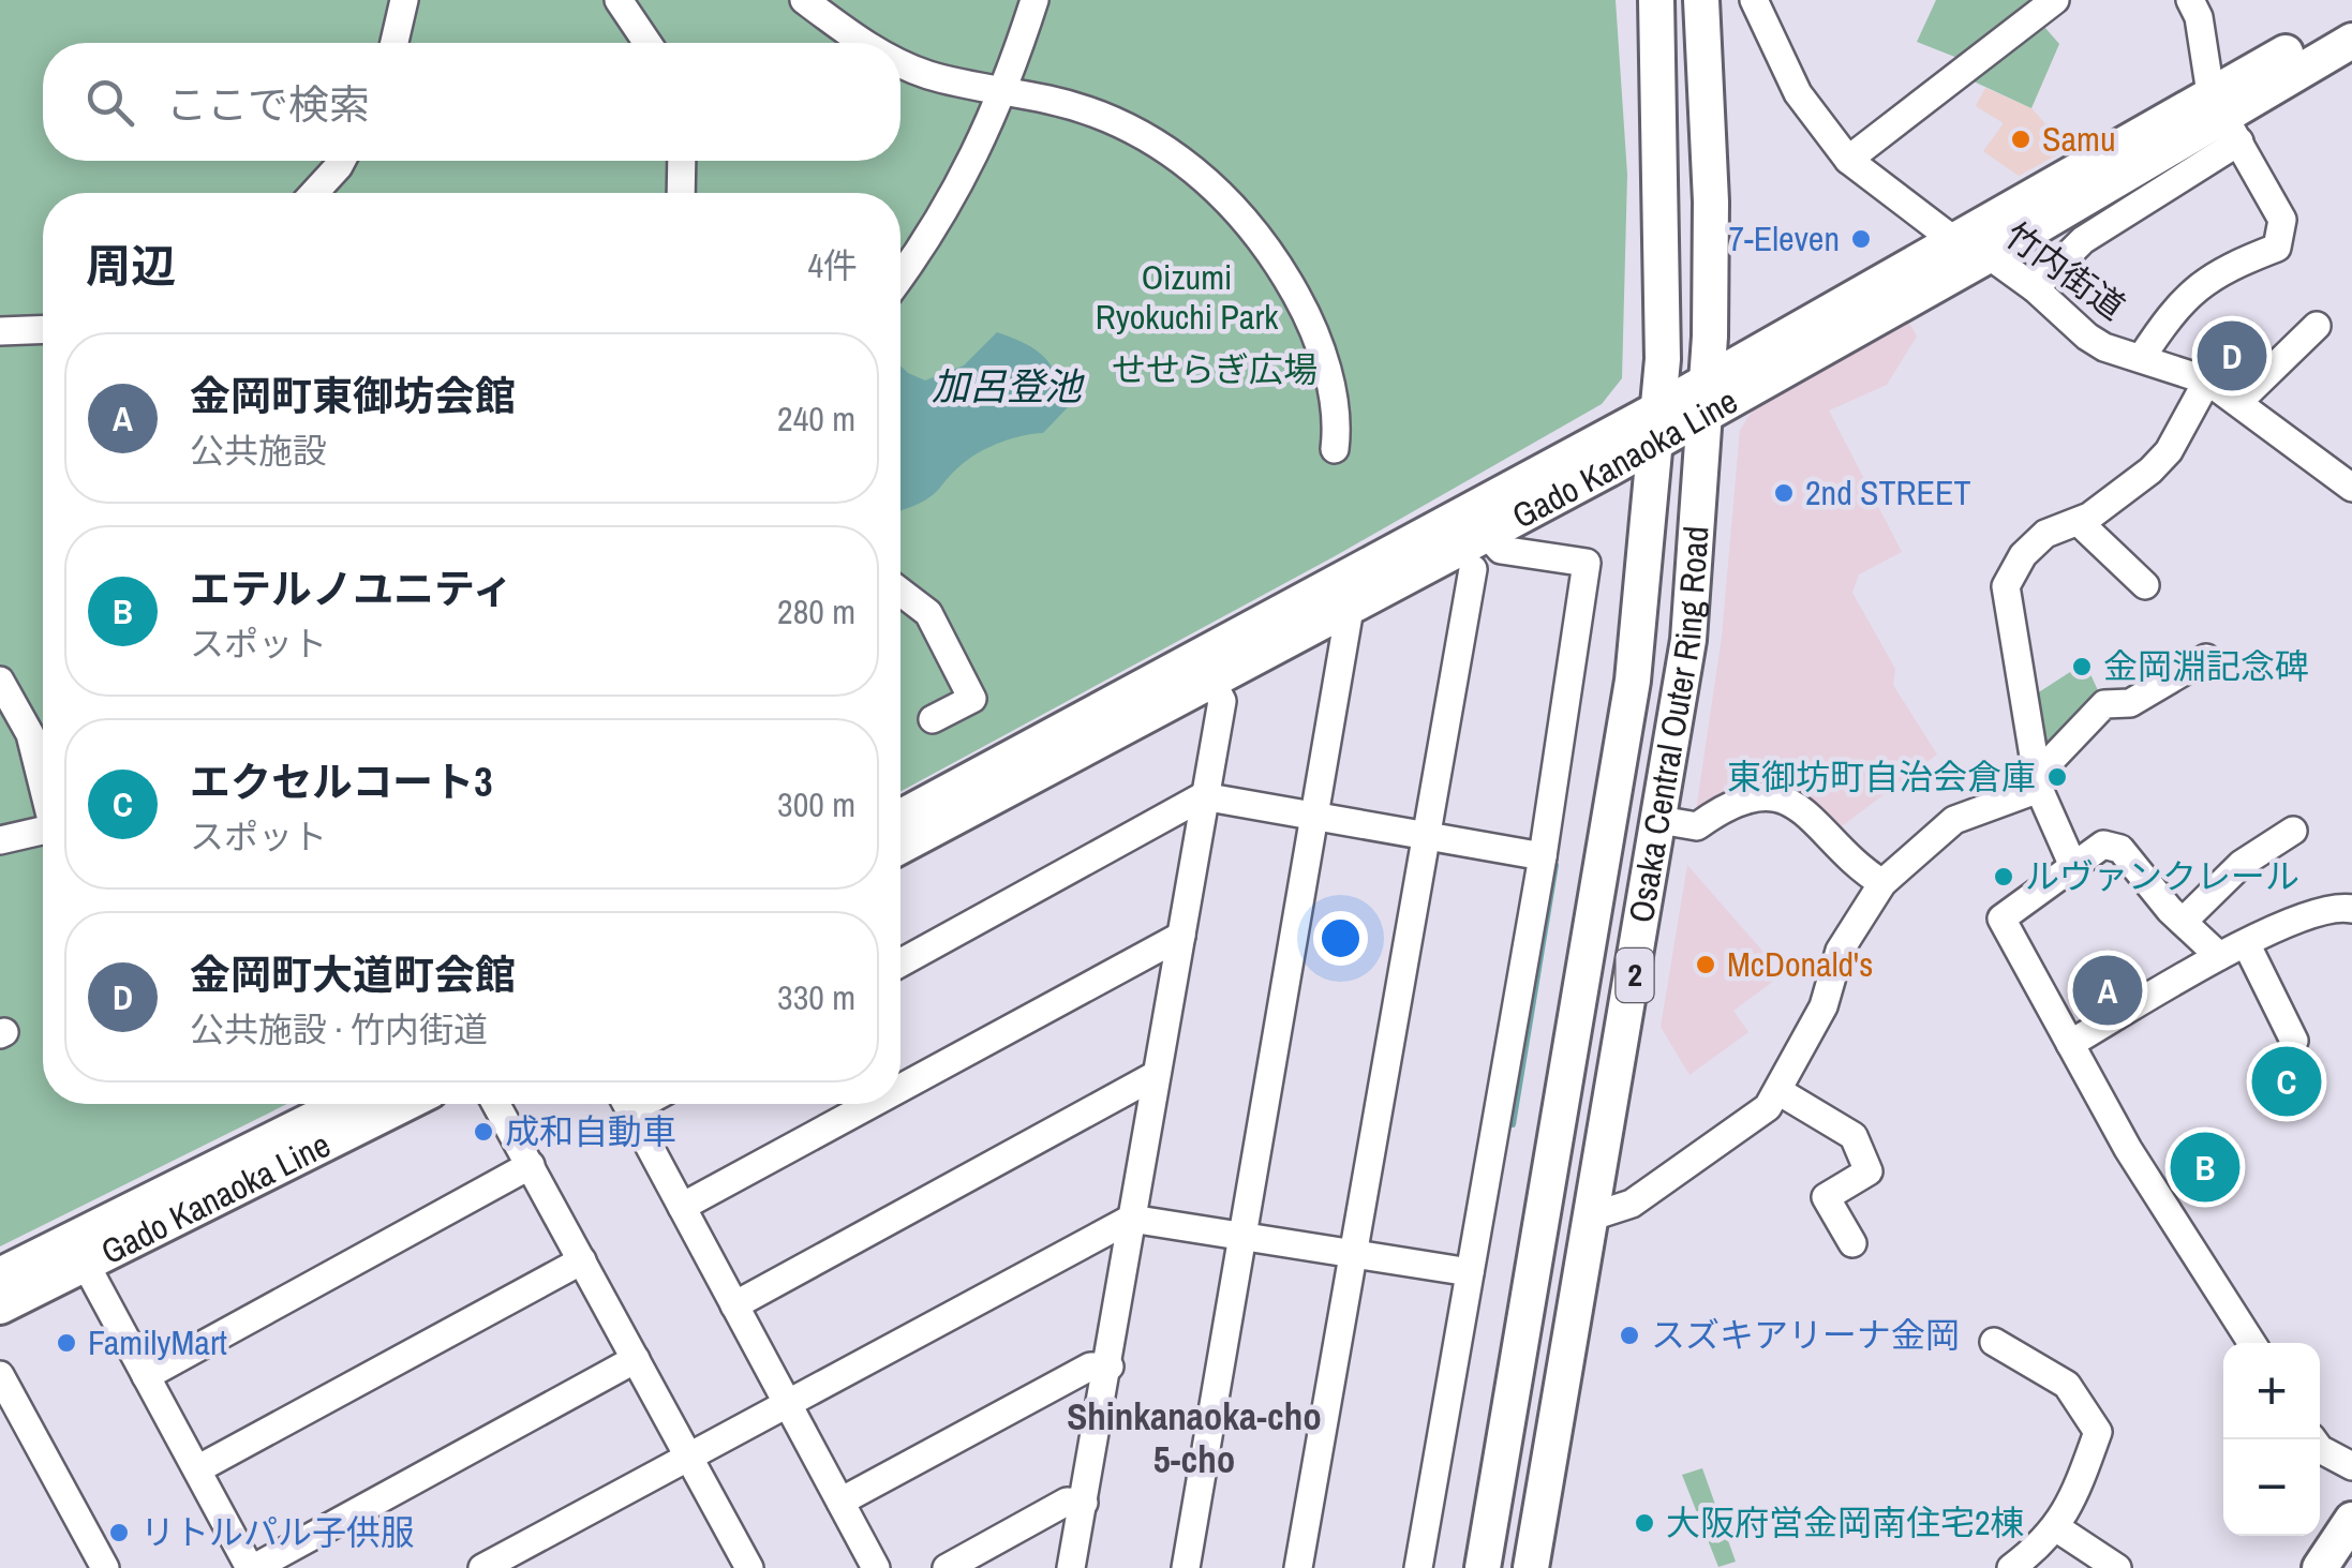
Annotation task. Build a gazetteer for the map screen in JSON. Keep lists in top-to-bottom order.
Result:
{
  "streets": {
    "main road": ["Gado Kanaoka Line", "Osaka Central Outer Ring Road", "2"],
    "street": ["竹内街道"]
  },
  "crossings": [
    ["竹内街道", "Gado Kanaoka Line"],
    ["Gado Kanaoka Line", "Osaka Central Outer Ring Road"]
  ],
  "districts": ["Shinkanaoka-cho 5-cho"],
  "water": ["加呂登池"],
  "parks": ["Oizumi Ryokuchi Park", "せせらぎ広場"],
  "places": [
    "Samu",
    "7-Eleven",
    "2nd STREET",
    "金岡淵記念碑",
    "東御坊町自治会倉庫",
    "ルヴァンクレール",
    "McDonald's",
    "成和自動車",
    "スズキアリーナ金岡",
    "FamilyMart",
    "大阪府営金岡南住宅2棟",
    "リトルパル子供服"
  ],
  "page": {
    "search": "ここで検索",
    "heading": ["周辺", "4件"],
    "pins": [
      "D",
      "A",
      "C",
      "B"
    ],
    "list": [
      {
        "mark": "A",
        "name": "金岡町東御坊会館",
        "note": "公共施設",
        "value": "240 m"
      },
      {
        "mark": "B",
        "name": "エテルノユニティ",
        "note": "スポット",
        "value": "280 m"
      },
      {
        "mark": "C",
        "name": "エクセルコート3",
        "note": "スポット",
        "value": "300 m"
      },
      {
        "mark": "D",
        "name": "金岡町大道町会館",
        "note": "公共施設 · 竹内街道",
        "value": "330 m"
      }
    ],
    "map_buttons": ["+", "−"]
  }
}
